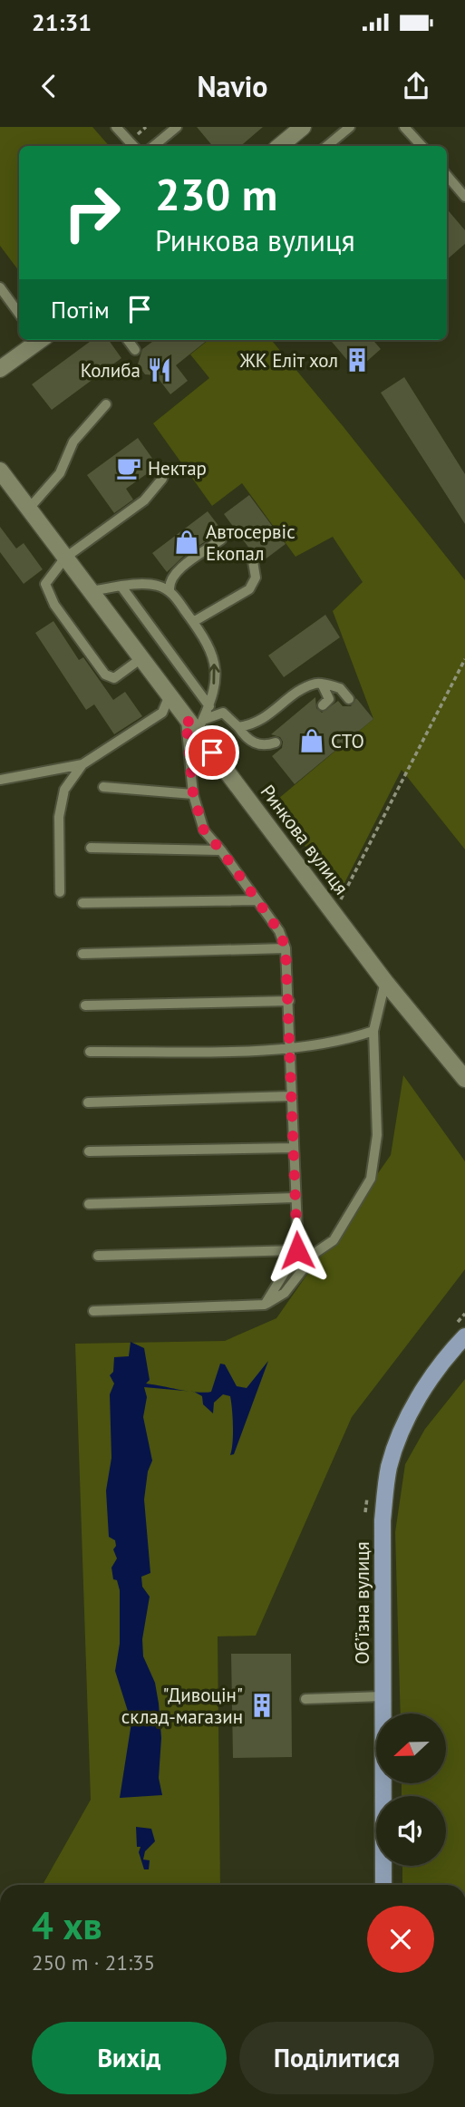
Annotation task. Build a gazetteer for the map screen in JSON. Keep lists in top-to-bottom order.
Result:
{
  "streets": {
    "main road": ["Ринкова вулиця", "Обʼїзна вулиця"]
  },
  "places": {
    "building": ["ЖК Еліт хол", "\"Дивоцін\" склад-магазин"],
    "restaurant": ["Колиба"],
    "cafe": ["Нектар"],
    "shop": ["Автосервіс Екопал", "СТО"]
  },
  "north": "left",
  "page": {
    "status": "21:31",
    "header": "Navio",
    "turn": ["230 m", "Ринкова вулиця"],
    "then": "Потім",
    "heading": ["4 хв", "250 m · 21:35"],
    "buttons": ["Вихід", "Поділитися"]
  }
}
